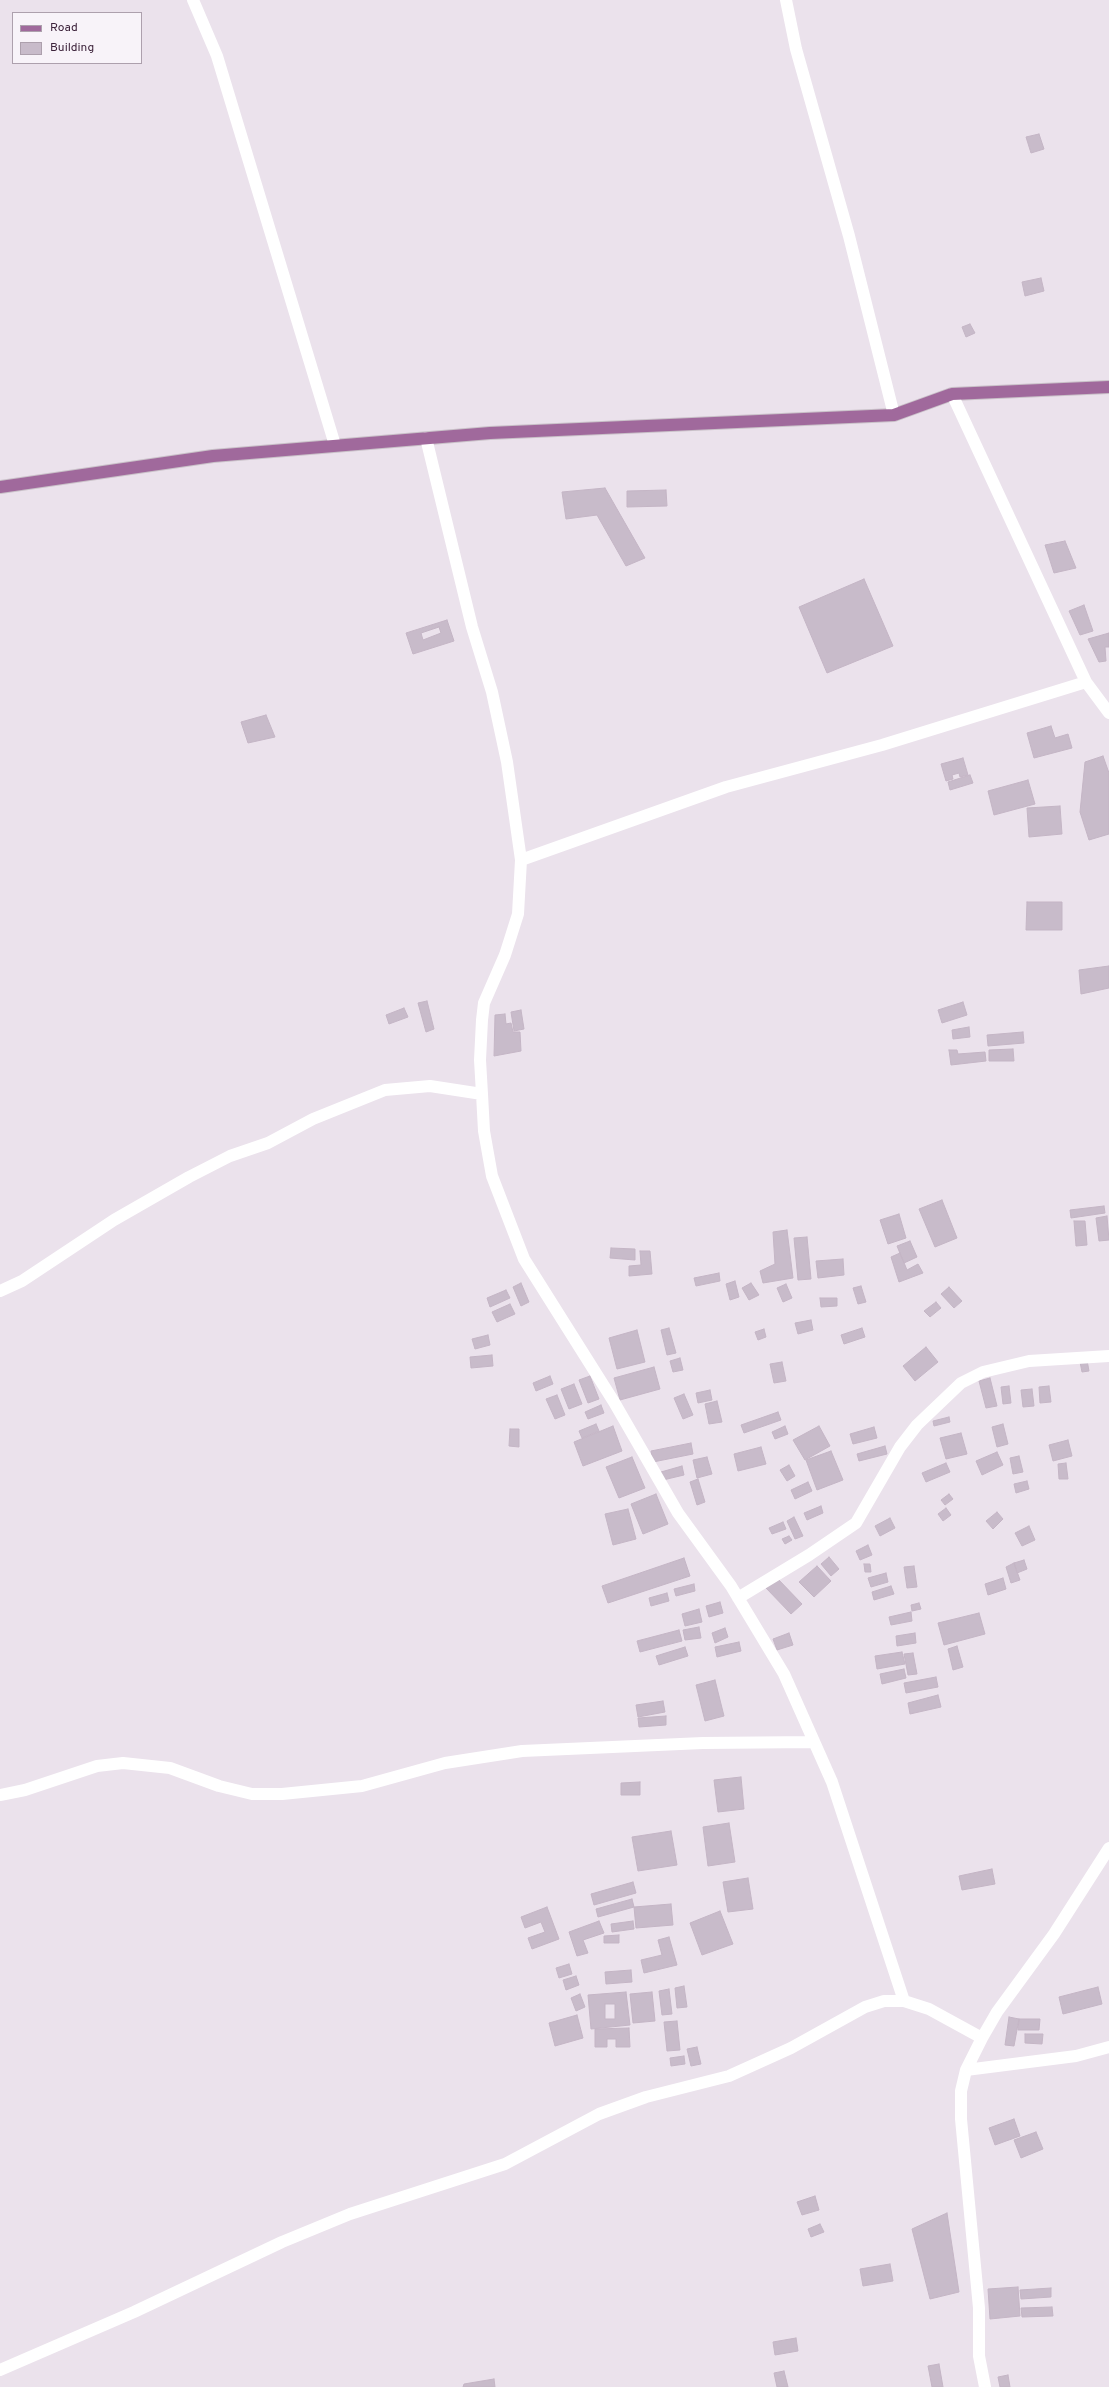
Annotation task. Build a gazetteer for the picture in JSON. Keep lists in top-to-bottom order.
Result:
{
  "legend": ["Road", "Building"]
}
